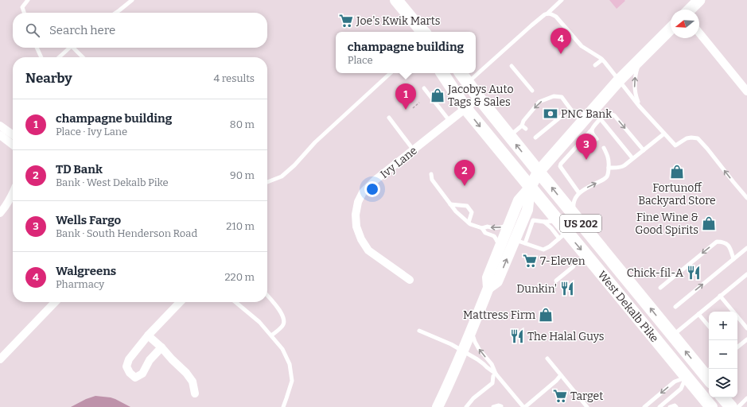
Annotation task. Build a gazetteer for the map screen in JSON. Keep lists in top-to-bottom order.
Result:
{
  "streets": {
    "highway": ["US 202", "West Dekalb Pike"],
    "street": ["Ivy Lane"]
  },
  "crossings": [
    ["Ivy Lane", "West Dekalb Pike"]
  ],
  "places": {
    "supermarket": ["Joe's Kwik Marts", "7-Eleven", "Target"],
    "shop": [
      "Jacobys Auto Tags & Sales",
      "Fortunoff Backyard Store",
      "Fine Wine & Good Spirits",
      "Mattress Firm"
    ],
    "bank": ["PNC Bank"],
    "restaurant": ["Chick-fil-A", "Dunkin'", "The Halal Guys"]
  },
  "north": "left",
  "page": {
    "search": "Search here",
    "pins": [
      "4",
      "1",
      "3",
      "2"
    ],
    "popup": ["champagne building", "Place"],
    "heading": ["Nearby", "4 results"],
    "list": [
      {
        "mark": "1",
        "name": "champagne building",
        "note": "Place · Ivy Lane",
        "value": "80 m"
      },
      {
        "mark": "2",
        "name": "TD Bank",
        "note": "Bank · West Dekalb Pike",
        "value": "90 m"
      },
      {
        "mark": "3",
        "name": "Wells Fargo",
        "note": "Bank · South Henderson Road",
        "value": "210 m"
      },
      {
        "mark": "4",
        "name": "Walgreens",
        "note": "Pharmacy",
        "value": "220 m"
      }
    ],
    "map_buttons": ["+", "−"]
  }
}
